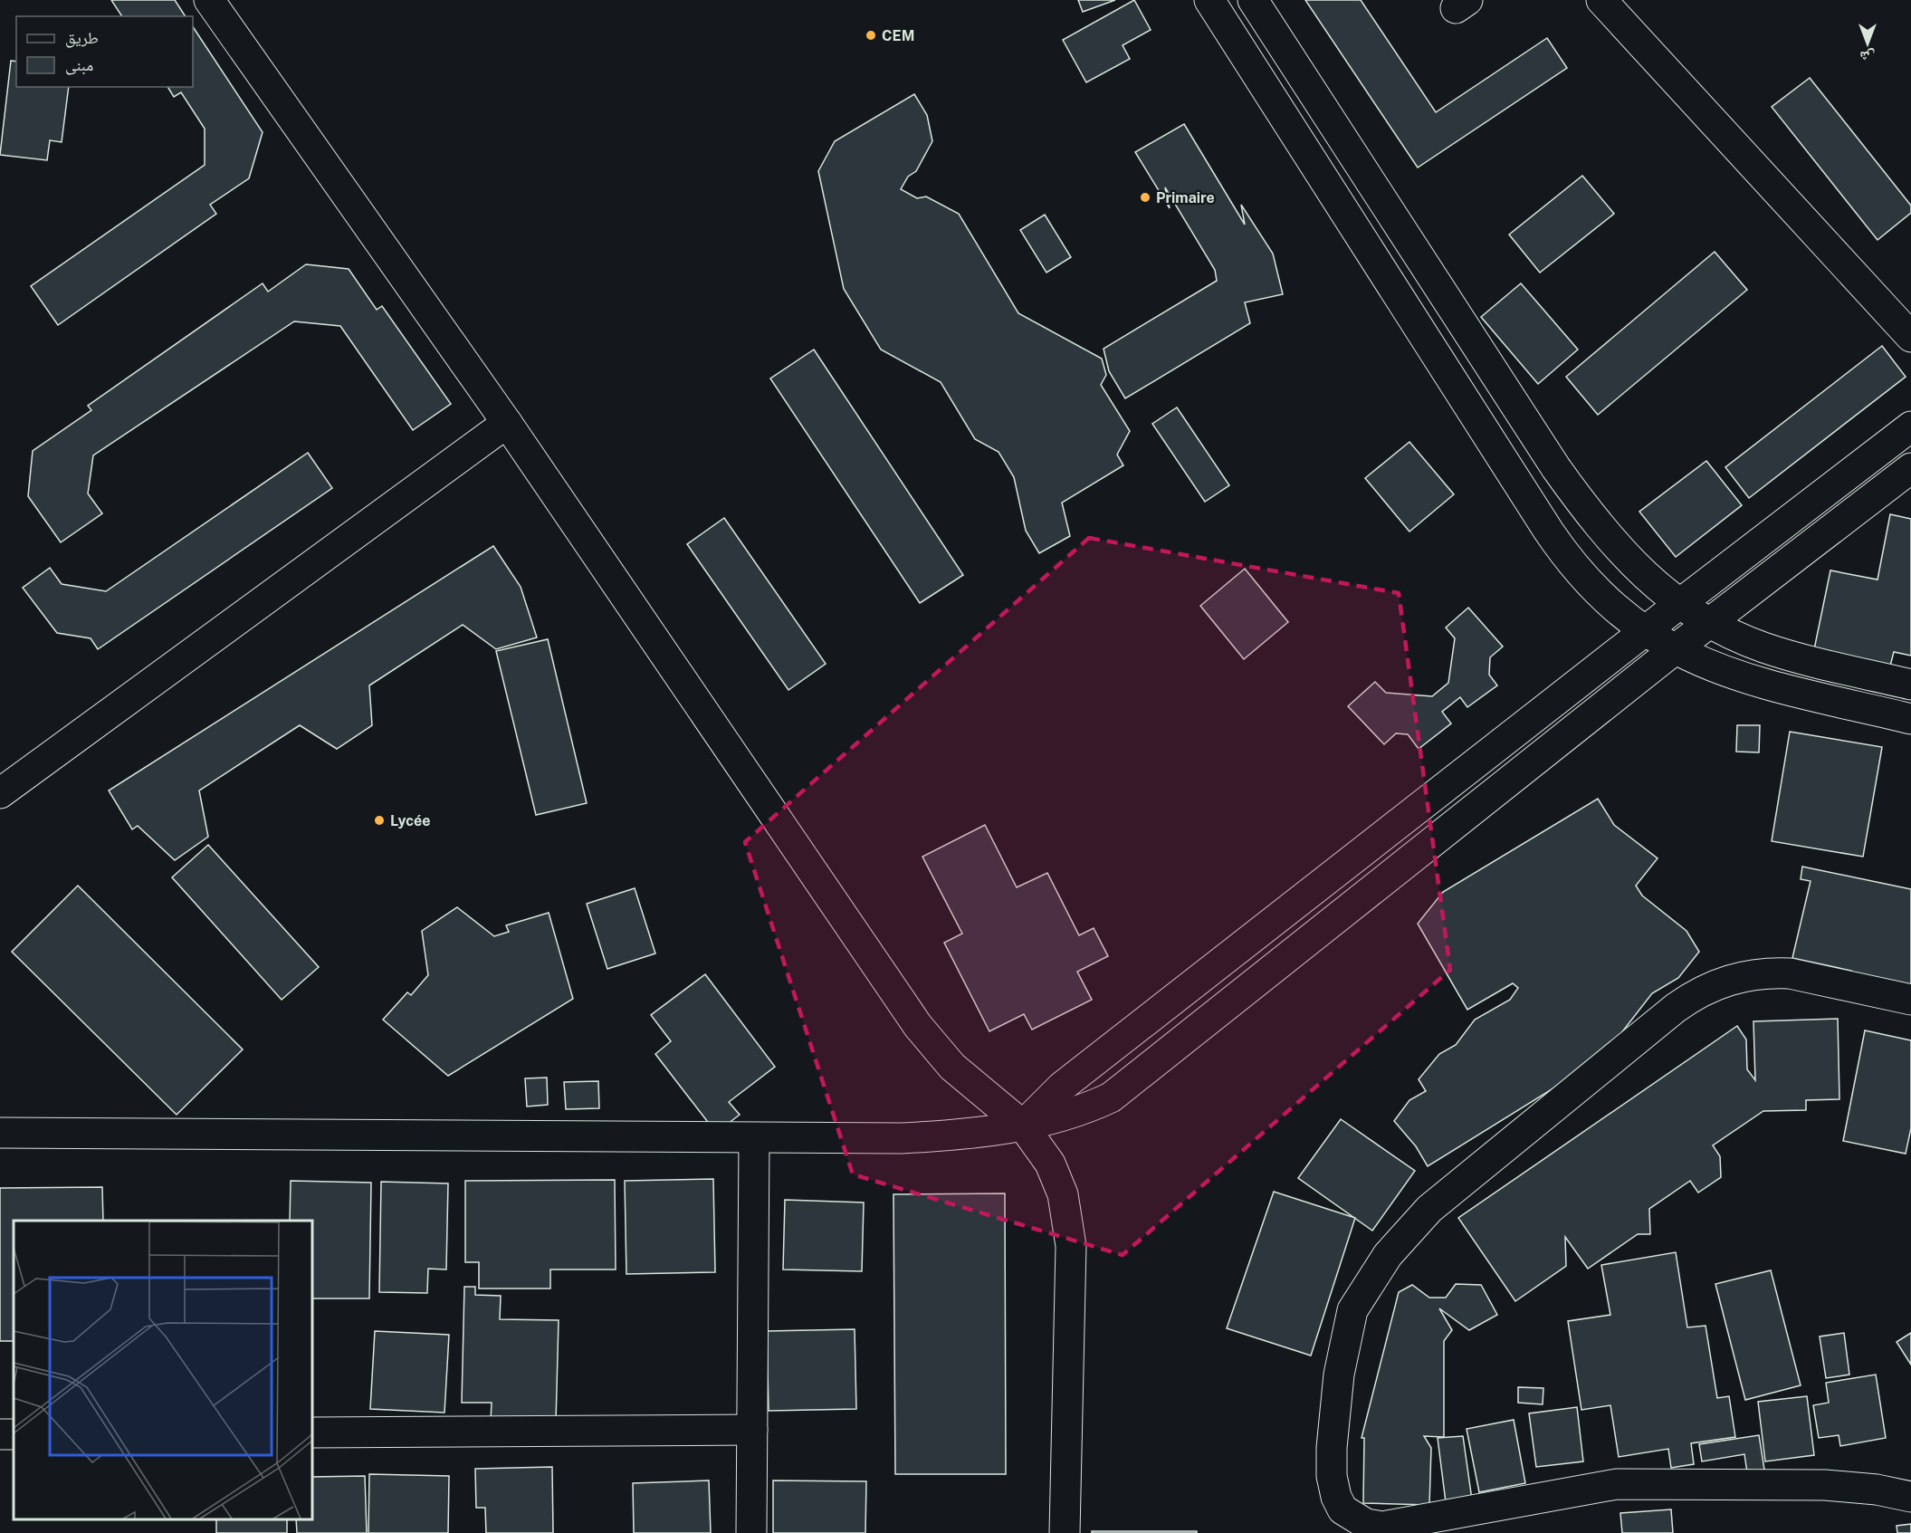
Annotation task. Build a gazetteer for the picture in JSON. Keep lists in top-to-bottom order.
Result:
{
  "places": ["CEM", "Primaire", "Lycée"],
  "legend": ["طريق", "مبنى"],
  "north": "bottom"
}
